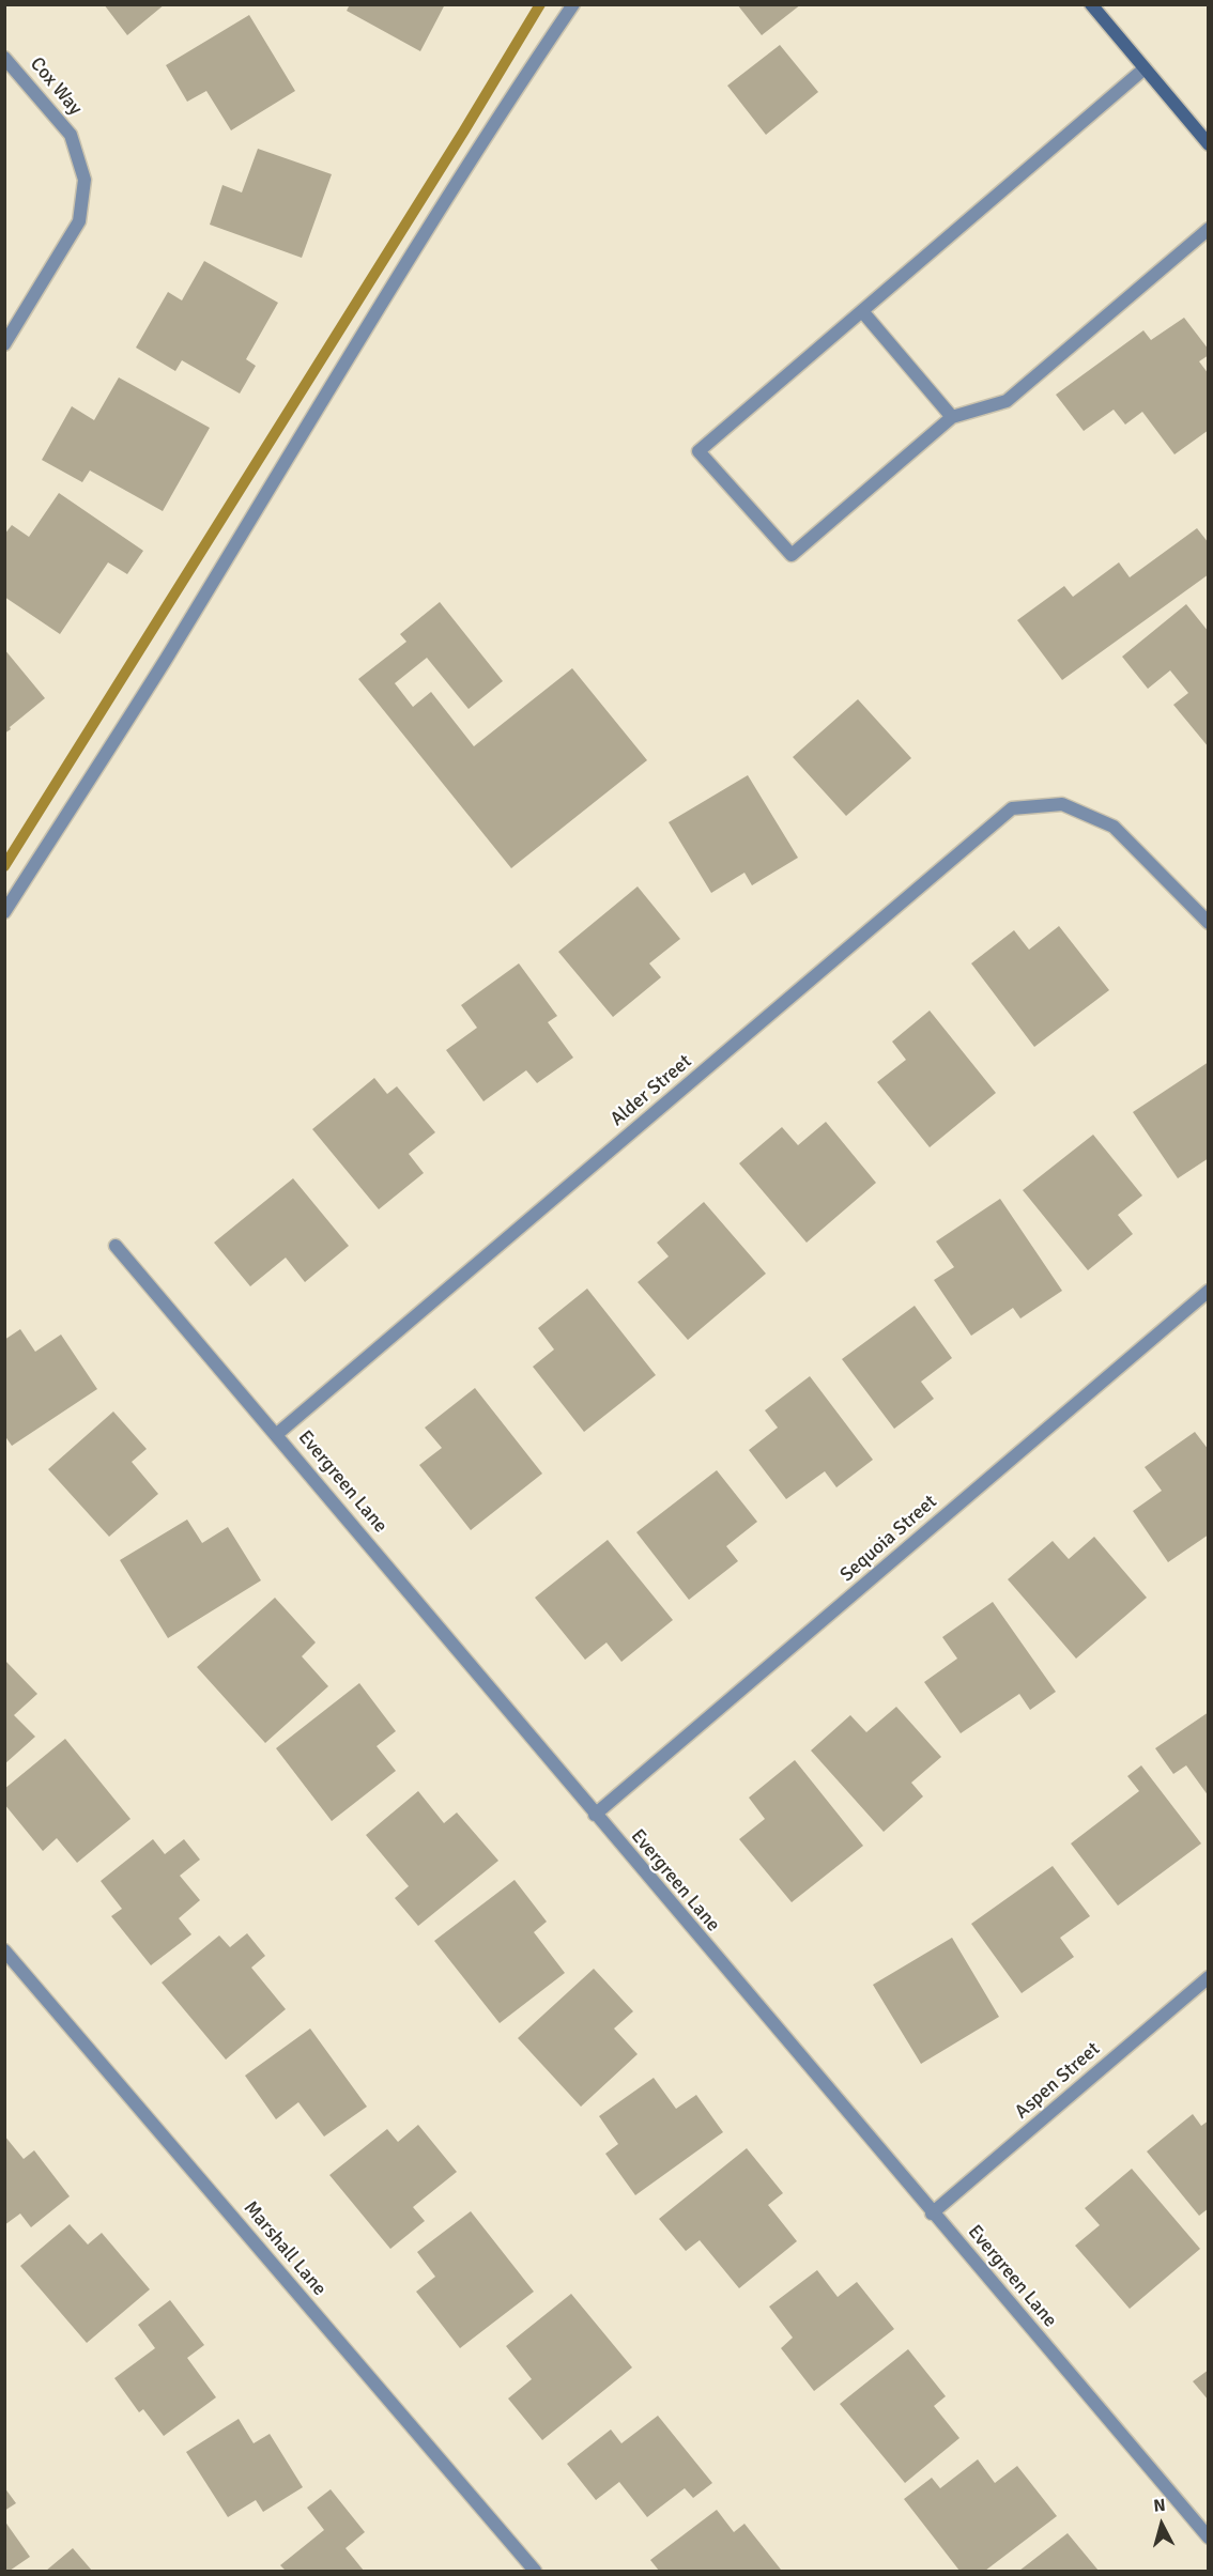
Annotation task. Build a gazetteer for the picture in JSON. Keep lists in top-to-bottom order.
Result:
{
  "streets": {
    "street": [
      "Cox Way",
      "Alder Street",
      "Evergreen Lane",
      "Sequoia Street",
      "Aspen Street",
      "Marshall Lane"
    ]
  },
  "crossings": [
    ["Alder Street", "Evergreen Lane"],
    ["Evergreen Lane", "Sequoia Street"],
    ["Evergreen Lane", "Aspen Street"]
  ],
  "north": "top"
}
